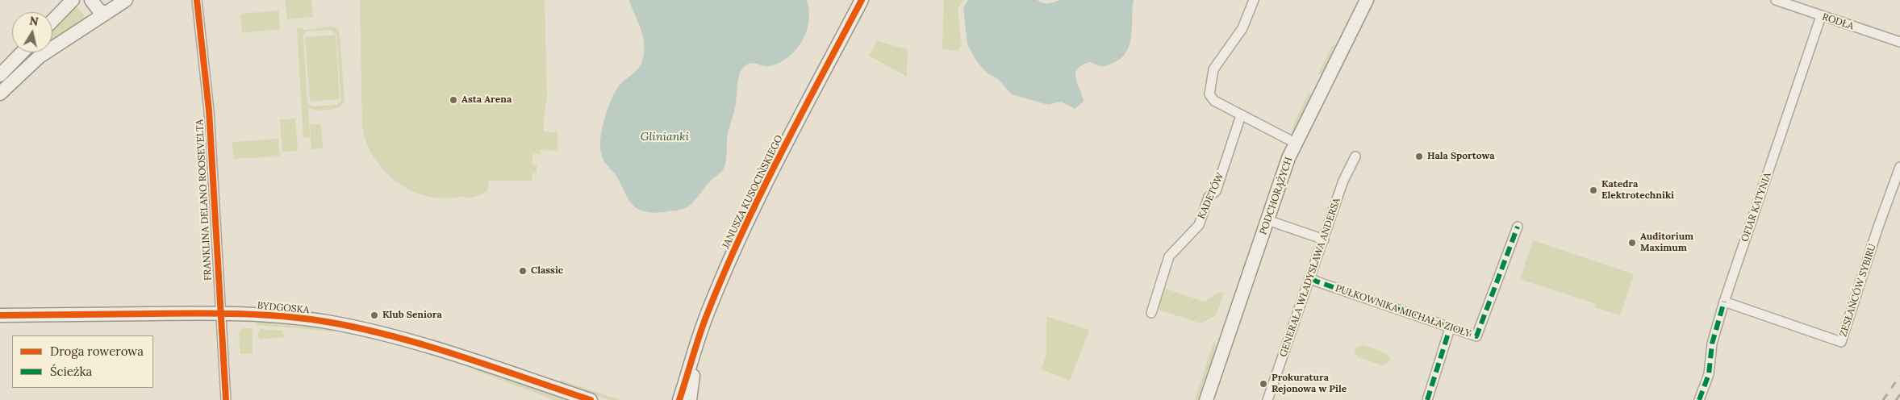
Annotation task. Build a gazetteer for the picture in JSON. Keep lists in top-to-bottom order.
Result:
{
  "streets": {
    "street": [
      "RODŁA",
      "JANUSZA KUSOCIŃSKIEGO",
      "KADETÓW",
      "PODCHORĄŻYCH",
      "FRANKLINA DELANO ROOSEVELTA",
      "OFIAR KATYNIA",
      "GENERAŁA WŁADYSŁAWA ANDERSA",
      "ZESŁAŃCÓW SYBIRU",
      "BYDGOSKA",
      "PUŁKOWNIKA MICHAŁA ZIOŁY"
    ]
  },
  "crossings": [
    ["RODŁA", "OFIAR KATYNIA"],
    ["FRANKLINA DELANO ROOSEVELTA", "BYDGOSKA"],
    ["OFIAR KATYNIA", "ZESŁAŃCÓW SYBIRU"],
    ["GENERAŁA WŁADYSŁAWA ANDERSA", "PUŁKOWNIKA MICHAŁA ZIOŁY"]
  ],
  "water": ["Glinianki"],
  "places": [
    "Asta Arena",
    "Hala Sportowa",
    "Katedra Elektrotechniki",
    "Auditorium Maximum",
    "Classic",
    "Klub Seniora",
    "Prokuratura Rejonowa w Pile"
  ],
  "legend": ["Droga rowerowa", "Ścieżka"],
  "north": "top"
}
